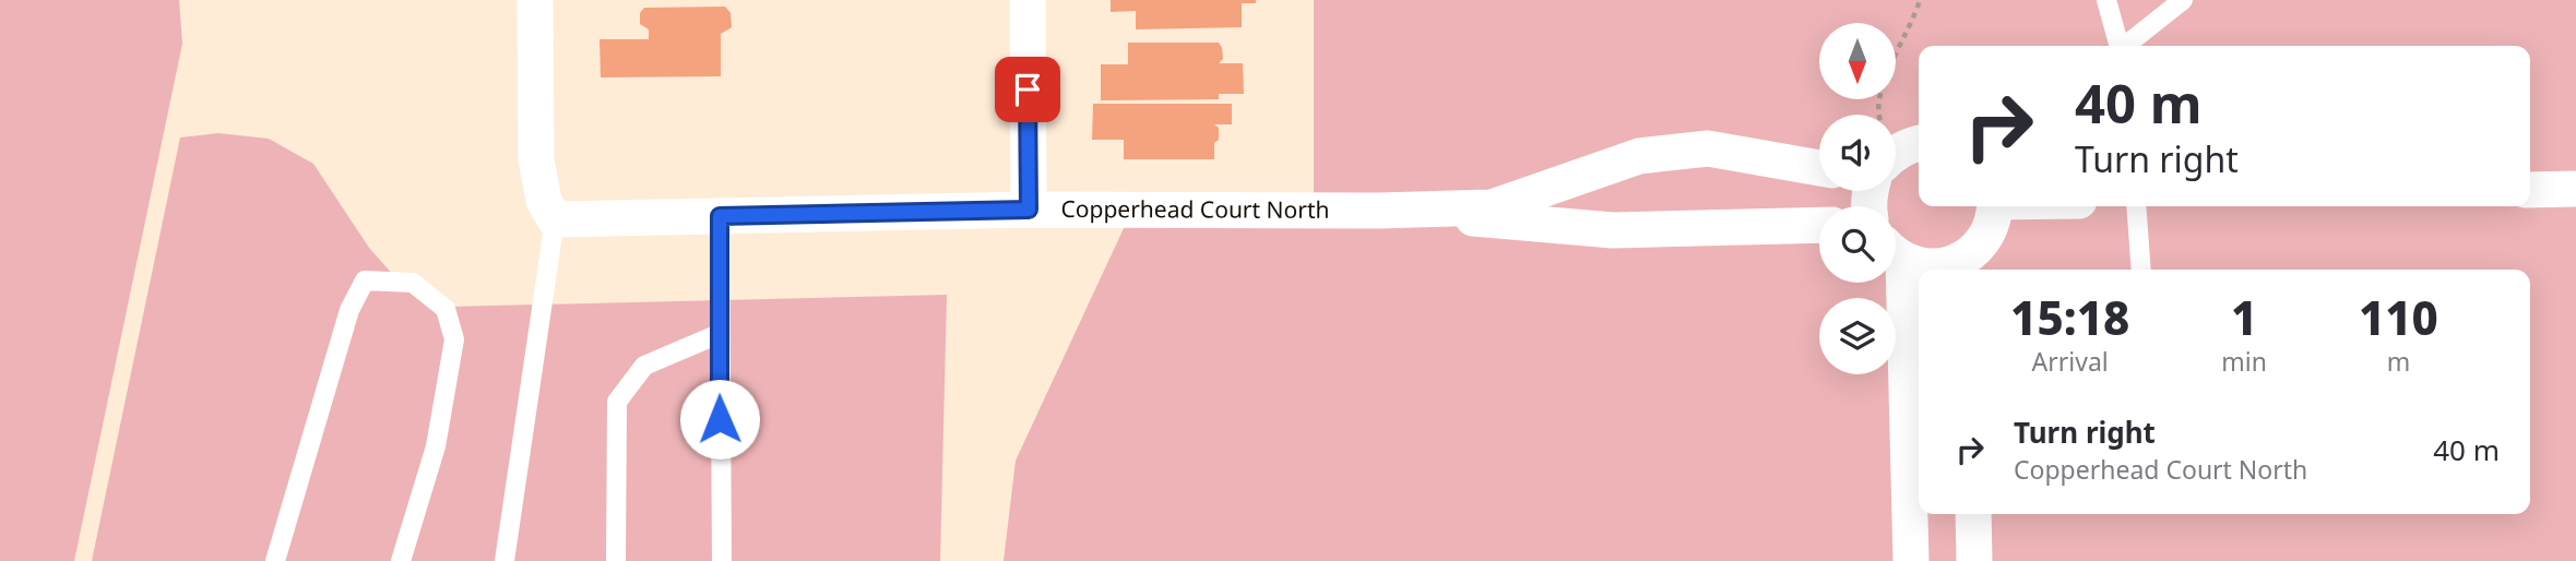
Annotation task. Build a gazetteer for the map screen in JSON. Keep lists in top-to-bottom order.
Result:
{
  "streets": {
    "street": ["Copperhead Court North"]
  },
  "north": "bottom",
  "page": {
    "turn": ["40 m", "Turn right"],
    "eta": [
      "15:18",
      "Arrival",
      "1",
      "min",
      "110",
      "m"
    ],
    "list": [
      {
        "name": "Turn right",
        "note": "Copperhead Court North",
        "value": "40 m"
      }
    ]
  }
}
